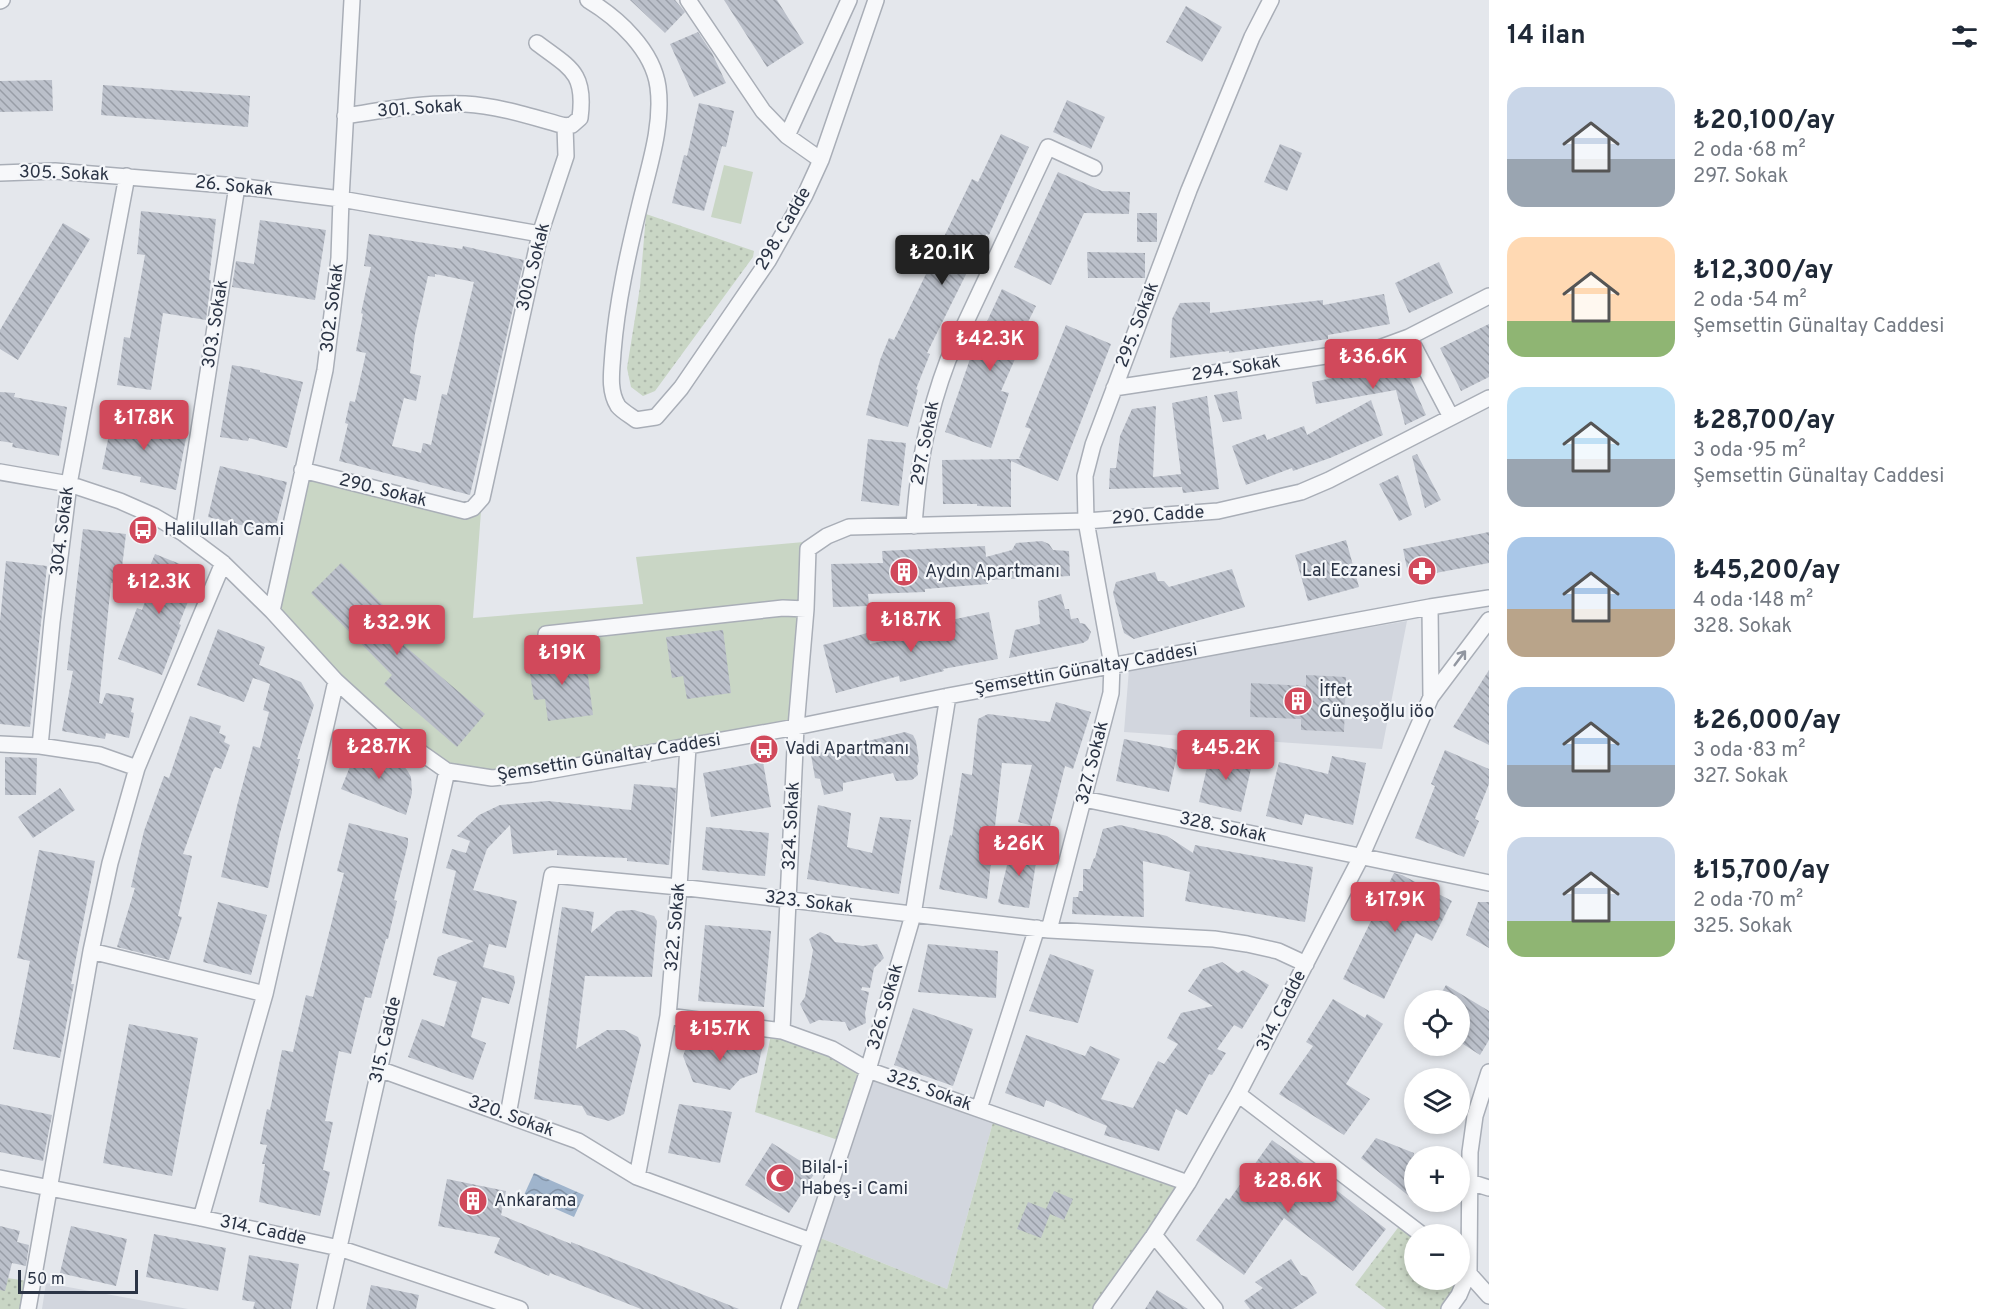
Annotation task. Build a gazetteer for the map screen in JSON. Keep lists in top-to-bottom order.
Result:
{
  "streets": {
    "street": [
      "301. Sokak",
      "305. Sokak",
      "26. Sokak",
      "298. Cadde",
      "300. Sokak",
      "302. Sokak",
      "303. Sokak",
      "295. Sokak",
      "294. Sokak",
      "297. Sokak",
      "290. Sokak",
      "290. Cadde",
      "304. Sokak",
      "Şemsettin Günaltay Caddesi",
      "327. Sokak",
      "324. Sokak",
      "328. Sokak",
      "323. Sokak",
      "322. Sokak",
      "326. Sokak",
      "314. Cadde",
      "315. Cadde",
      "325. Sokak",
      "320. Sokak"
    ]
  },
  "crossings": [
    ["301. Sokak", "300. Sokak"],
    ["301. Sokak", "302. Sokak"],
    ["305. Sokak", "26. Sokak"],
    ["305. Sokak", "304. Sokak"],
    ["26. Sokak", "300. Sokak"],
    ["26. Sokak", "302. Sokak"],
    ["26. Sokak", "303. Sokak"],
    ["26. Sokak", "304. Sokak"],
    ["300. Sokak", "290. Sokak"],
    ["302. Sokak", "290. Sokak"],
    ["302. Sokak", "Şemsettin Günaltay Caddesi"],
    ["303. Sokak", "Şemsettin Günaltay Caddesi"],
    ["295. Sokak", "294. Sokak"],
    ["295. Sokak", "290. Cadde"],
    ["295. Sokak", "Şemsettin Günaltay Caddesi"],
    ["295. Sokak", "327. Sokak"],
    ["297. Sokak", "290. Cadde"],
    ["290. Cadde", "324. Sokak"],
    ["304. Sokak", "Şemsettin Günaltay Caddesi"],
    ["Şemsettin Günaltay Caddesi", "327. Sokak"],
    ["Şemsettin Günaltay Caddesi", "324. Sokak"],
    ["Şemsettin Günaltay Caddesi", "322. Sokak"],
    ["Şemsettin Günaltay Caddesi", "326. Sokak"],
    ["Şemsettin Günaltay Caddesi", "315. Cadde"],
    ["327. Sokak", "328. Sokak"],
    ["327. Sokak", "323. Sokak"],
    ["327. Sokak", "325. Sokak"],
    ["324. Sokak", "323. Sokak"],
    ["324. Sokak", "325. Sokak"],
    ["328. Sokak", "314. Cadde"],
    ["323. Sokak", "322. Sokak"],
    ["323. Sokak", "326. Sokak"],
    ["323. Sokak", "314. Cadde"],
    ["323. Sokak", "320. Sokak"],
    ["322. Sokak", "325. Sokak"],
    ["322. Sokak", "320. Sokak"],
    ["326. Sokak", "325. Sokak"],
    ["326. Sokak", "320. Sokak"],
    ["314. Cadde", "315. Cadde"],
    ["314. Cadde", "325. Sokak"],
    ["315. Cadde", "320. Sokak"]
  ],
  "places": {
    "bus stop": ["Halilullah Cami", "Vadi Apartmanı"],
    "pharmacy": ["Lal Eczanesi"],
    "building": ["Aydın Apartmanı", "İffet Güneşoğlu iöo", "Ankarama"],
    "mosque": ["Bilal-i Habeş-i Cami"]
  },
  "scale_bar": "50 m",
  "page": {
    "heading": "14 ilan",
    "list": [
      {
        "name": "₺20,100/ay",
        "note": "2 oda · 68 m² · 297. Sokak"
      },
      {
        "name": "₺12,300/ay",
        "note": "2 oda · 54 m² · Şemsettin Günaltay Caddesi"
      },
      {
        "name": "₺28,700/ay",
        "note": "3 oda · 95 m² · Şemsettin Günaltay Caddesi"
      },
      {
        "name": "₺45,200/ay",
        "note": "4 oda · 148 m² · 328. Sokak"
      },
      {
        "name": "₺26,000/ay",
        "note": "3 oda · 83 m² · 327. Sokak"
      },
      {
        "name": "₺15,700/ay",
        "note": "2 oda · 70 m² · 325. Sokak"
      }
    ],
    "price": [
      "₺20.1K",
      "₺42.3K",
      "₺36.6K",
      "₺17.8K",
      "₺12.3K",
      "₺18.7K",
      "₺32.9K",
      "₺19K",
      "₺28.7K",
      "₺45.2K",
      "₺26K",
      "₺17.9K",
      "₺15.7K",
      "₺28.6K"
    ],
    "map_buttons": ["+", "−"],
    "scale": "50 m"
  }
}
